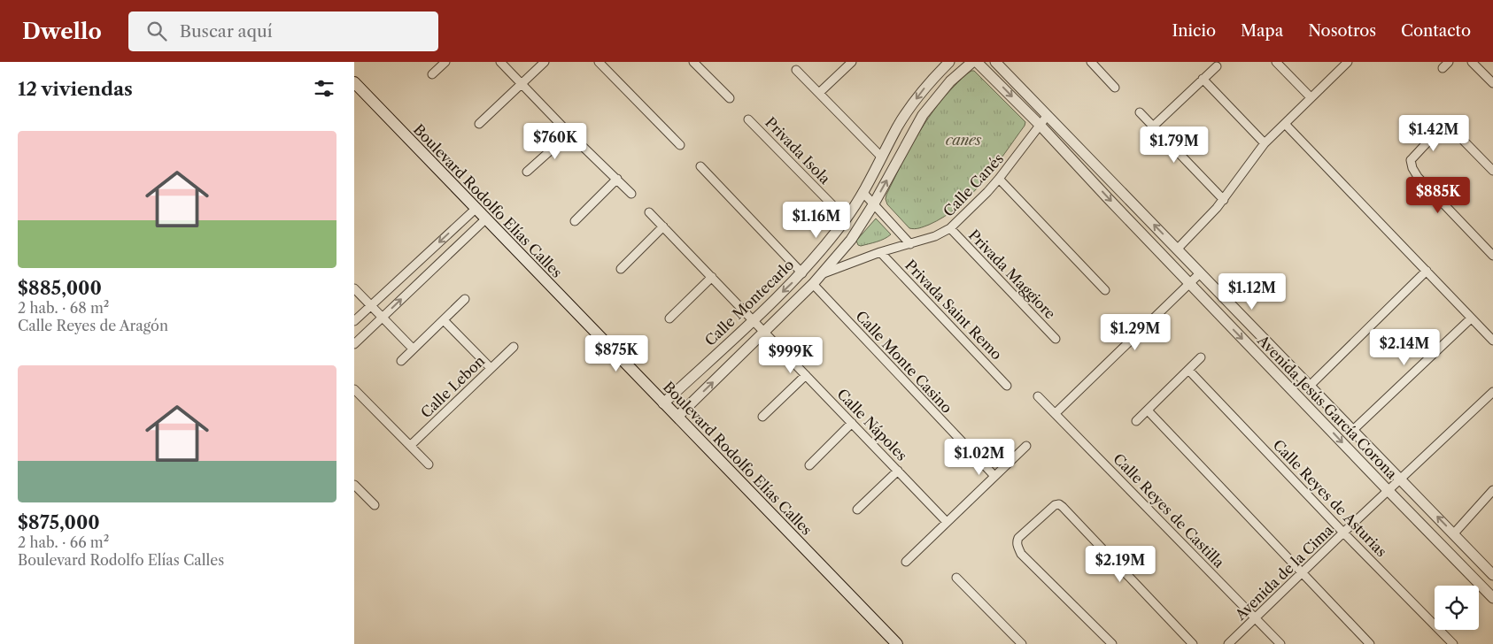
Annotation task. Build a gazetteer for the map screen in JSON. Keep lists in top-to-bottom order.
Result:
{
  "streets": {
    "main road": ["Boulevard Rodolfo Elías Calles"],
    "street": [
      "Privada Isola",
      "Calle Canés",
      "Privada Maggiore",
      "Calle Montecarlo",
      "Privada Saint Remo",
      "Calle Monte Casino",
      "Calle Lebon",
      "Avenida Jesús García Corona",
      "Calle Nápoles",
      "Calle Reyes de Asturias",
      "Calle Reyes de Castilla",
      "Avenida de la Cima"
    ]
  },
  "crossings": [
    ["Privada Isola", "Calle Montecarlo"],
    ["Calle Canés", "Privada Maggiore"],
    ["Calle Canés", "Privada Saint Remo"],
    ["Calle Canés", "Avenida Jesús García Corona"],
    ["Boulevard Rodolfo Elías Calles", "Calle Montecarlo"],
    ["Calle Montecarlo", "Calle Nápoles"],
    ["Avenida Jesús García Corona", "Avenida de la Cima"],
    ["Calle Reyes de Asturias", "Avenida de la Cima"],
    ["Calle Reyes de Castilla", "Avenida de la Cima"]
  ],
  "parks": ["canes"],
  "page": {
    "header": "Dwello",
    "search": "Buscar aquí",
    "nav": [
      "Inicio",
      "Mapa",
      "Nosotros",
      "Contacto"
    ],
    "heading": "12 viviendas",
    "list": [
      {
        "name": "$885,000",
        "note": "2 hab. · 68 m² · Calle Reyes de Aragón"
      },
      {
        "name": "$875,000",
        "note": "2 hab. · 66 m² · Boulevard Rodolfo Elías Calles"
      }
    ],
    "price": [
      "$1.42M",
      "$760K",
      "$1.79M",
      "$885K",
      "$1.16M",
      "$1.12M",
      "$1.29M",
      "$2.14M",
      "$875K",
      "$999K",
      "$1.02M",
      "$2.19M"
    ]
  }
}
